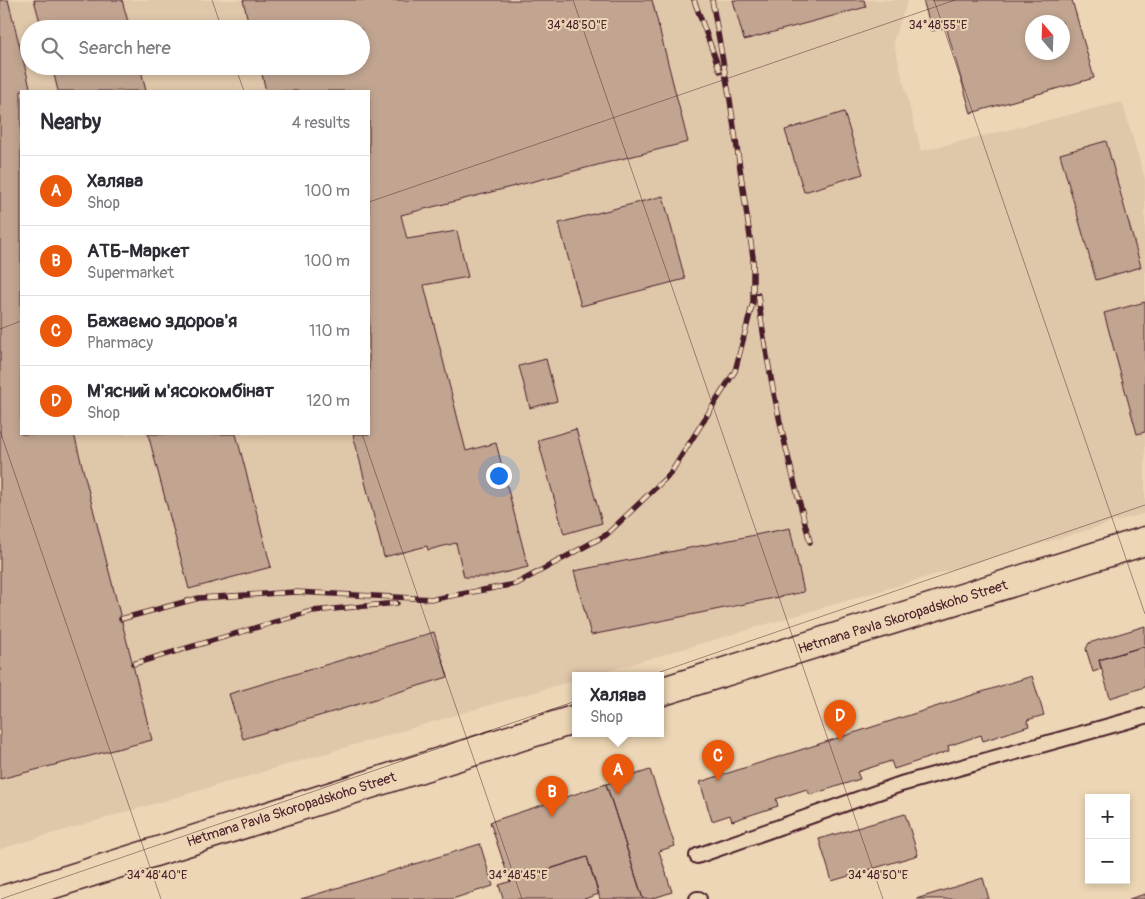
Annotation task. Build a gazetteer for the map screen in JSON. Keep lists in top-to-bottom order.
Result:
{
  "streets": {
    "main road": ["Hetmana Pavla Skoropadskoho Street"]
  },
  "north": "top",
  "page": {
    "search": "Search here",
    "heading": ["Nearby", "4 results"],
    "list": [
      {
        "mark": "A",
        "name": "Халява",
        "note": "Shop",
        "value": "100 m"
      },
      {
        "mark": "B",
        "name": "АТБ-Маркет",
        "note": "Supermarket",
        "value": "100 m"
      },
      {
        "mark": "C",
        "name": "Бажаємо здоров'я",
        "note": "Pharmacy",
        "value": "110 m"
      },
      {
        "mark": "D",
        "name": "М'ясний м'ясокомбінат",
        "note": "Shop",
        "value": "120 m"
      }
    ],
    "popup": ["Халява", "Shop"],
    "pins": [
      "D",
      "C",
      "A",
      "B"
    ],
    "map_buttons": ["+", "−"]
  },
  "coordinates": [
    "34°48'55\"E",
    "34°48'50\"E",
    "34°48'40\"E",
    "34°48'45\"E"
  ]
}
